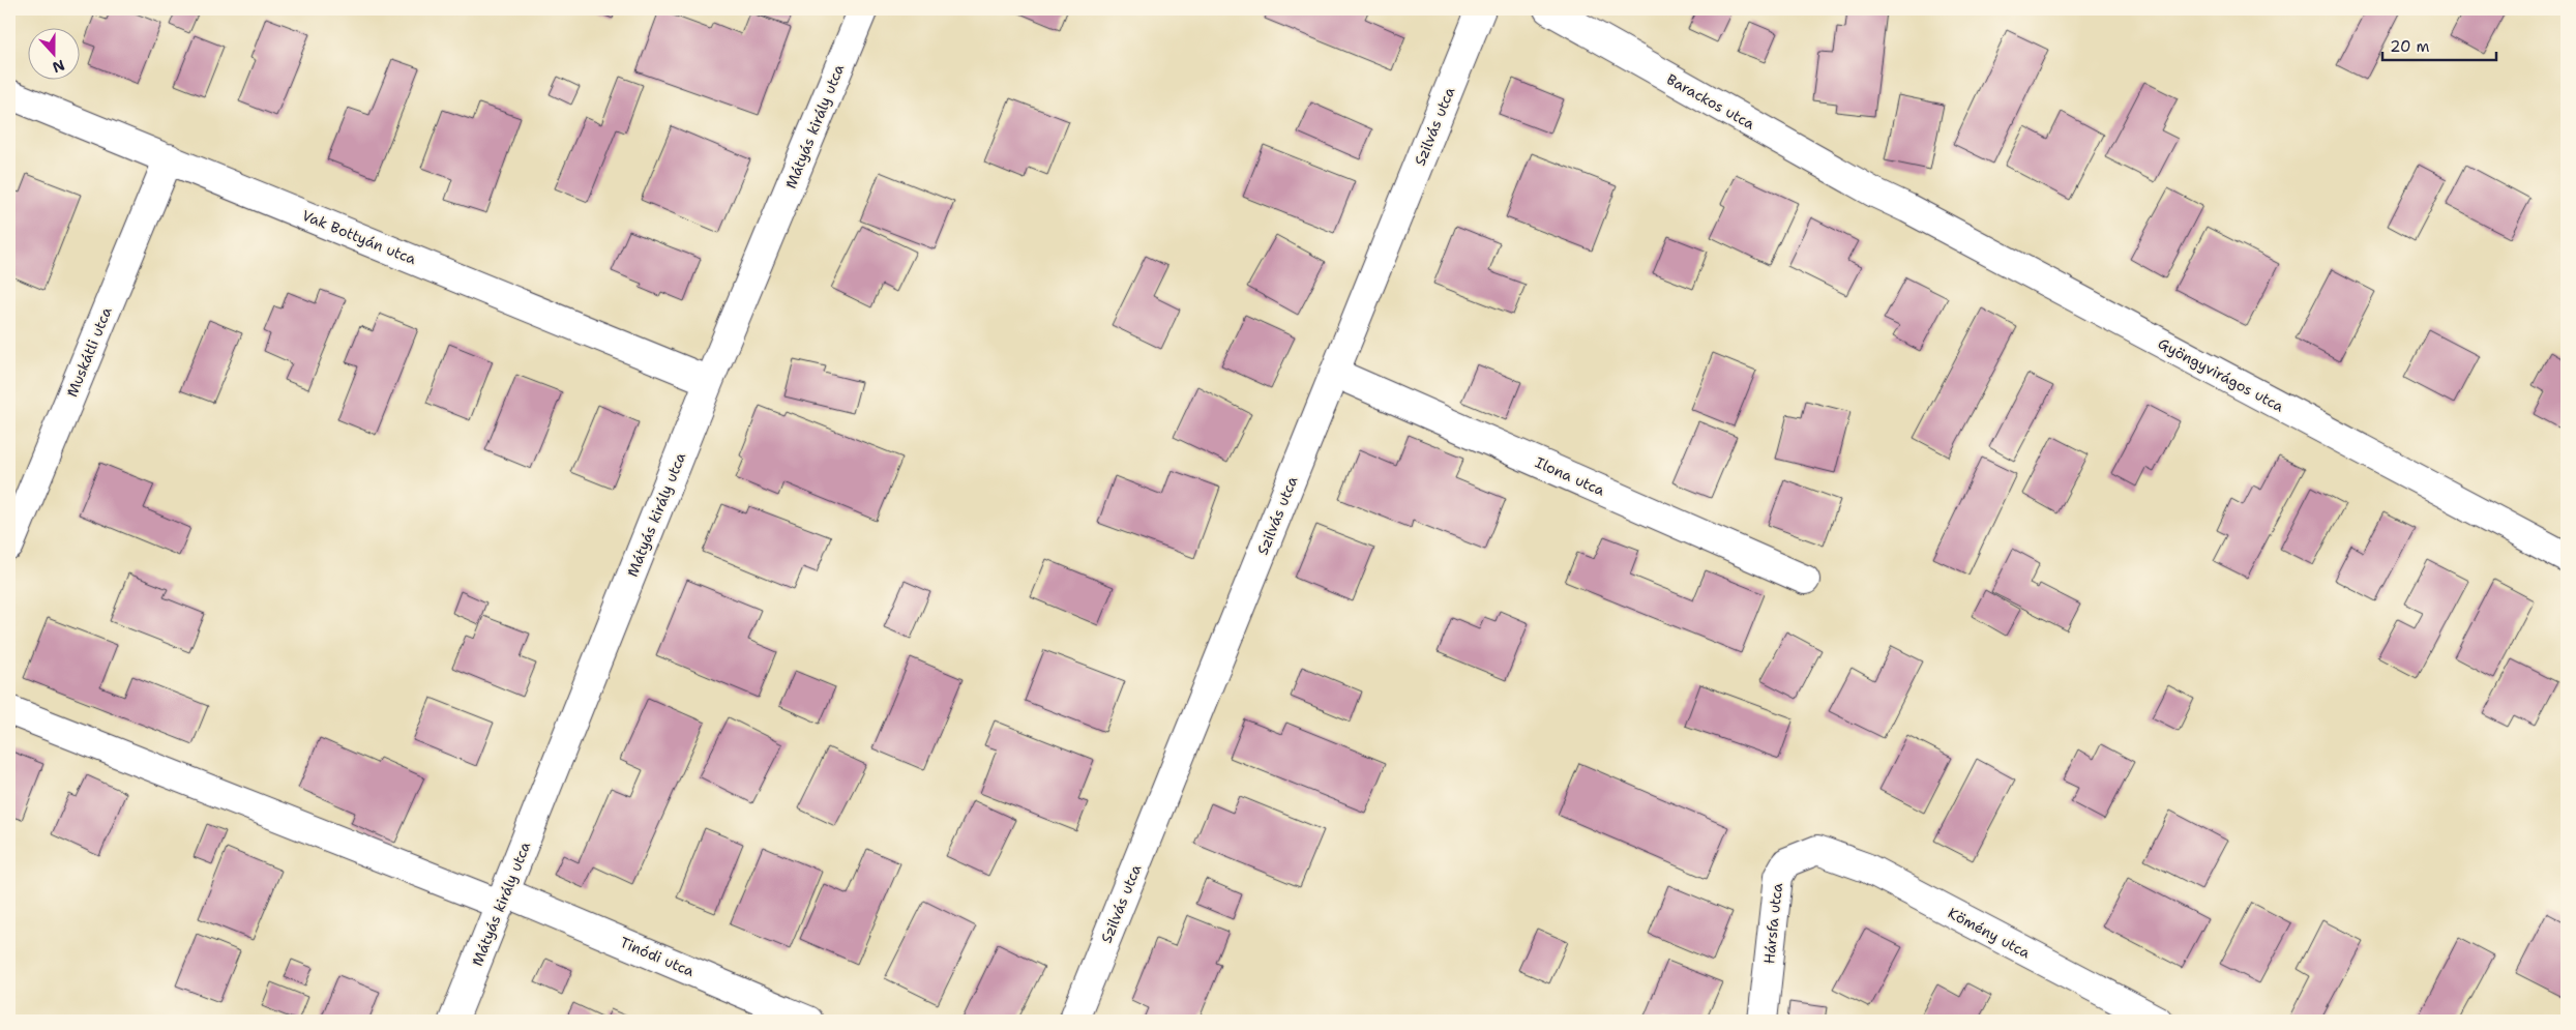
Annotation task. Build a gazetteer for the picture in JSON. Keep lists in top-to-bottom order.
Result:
{
  "streets": {
    "street": [
      "Barackos utca",
      "Mátyás király utca",
      "Szilvás utca",
      "Vak Bottyán utca",
      "Muskátli utca",
      "Gyöngyvirágos utca",
      "Ilona utca",
      "Hársfa utca",
      "Kömény utca",
      "Tinódi utca"
    ]
  },
  "crossings": [
    ["Barackos utca", "Gyöngyvirágos utca"],
    ["Mátyás király utca", "Vak Bottyán utca"],
    ["Mátyás király utca", "Tinódi utca"],
    ["Szilvás utca", "Ilona utca"],
    ["Vak Bottyán utca", "Muskátli utca"],
    ["Hársfa utca", "Kömény utca"]
  ],
  "scale_bar": "20 m",
  "north": "bottom"
}
